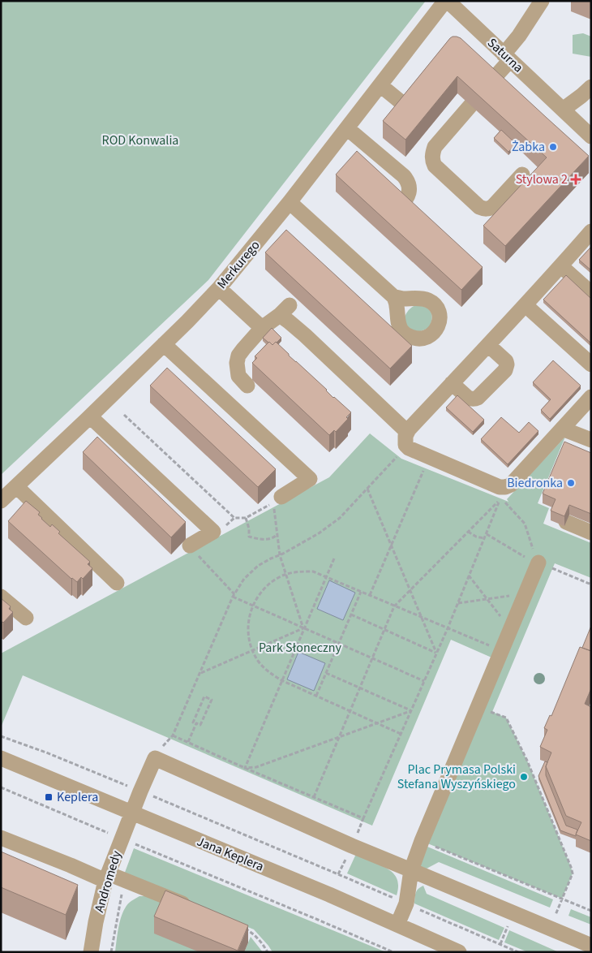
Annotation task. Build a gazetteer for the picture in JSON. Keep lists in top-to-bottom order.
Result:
{
  "streets": {
    "street": [
      "Saturna",
      "Merkurego",
      "Jana Keplera",
      "Andromedy"
    ]
  },
  "crossings": [
    ["Saturna", "Merkurego"],
    ["Jana Keplera", "Andromedy"]
  ],
  "parks": ["ROD Konwalia", "Park Słoneczny"],
  "places": {
    "other": ["Żabka", "Biedronka", "Plac Prymasa Polski Stefana Wyszyńskiego"],
    "health": ["Stylowa 2"],
    "transit": ["Keplera"]
  }
}
